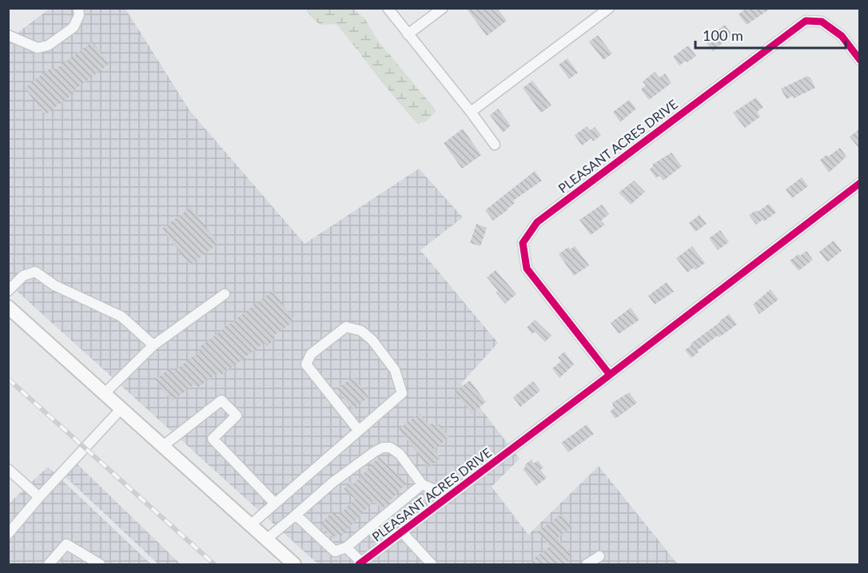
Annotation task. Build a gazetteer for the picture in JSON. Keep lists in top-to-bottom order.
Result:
{
  "streets": {
    "street": ["PLEASANT ACRES DRIVE"]
  },
  "scale_bar": "100 m"
}
